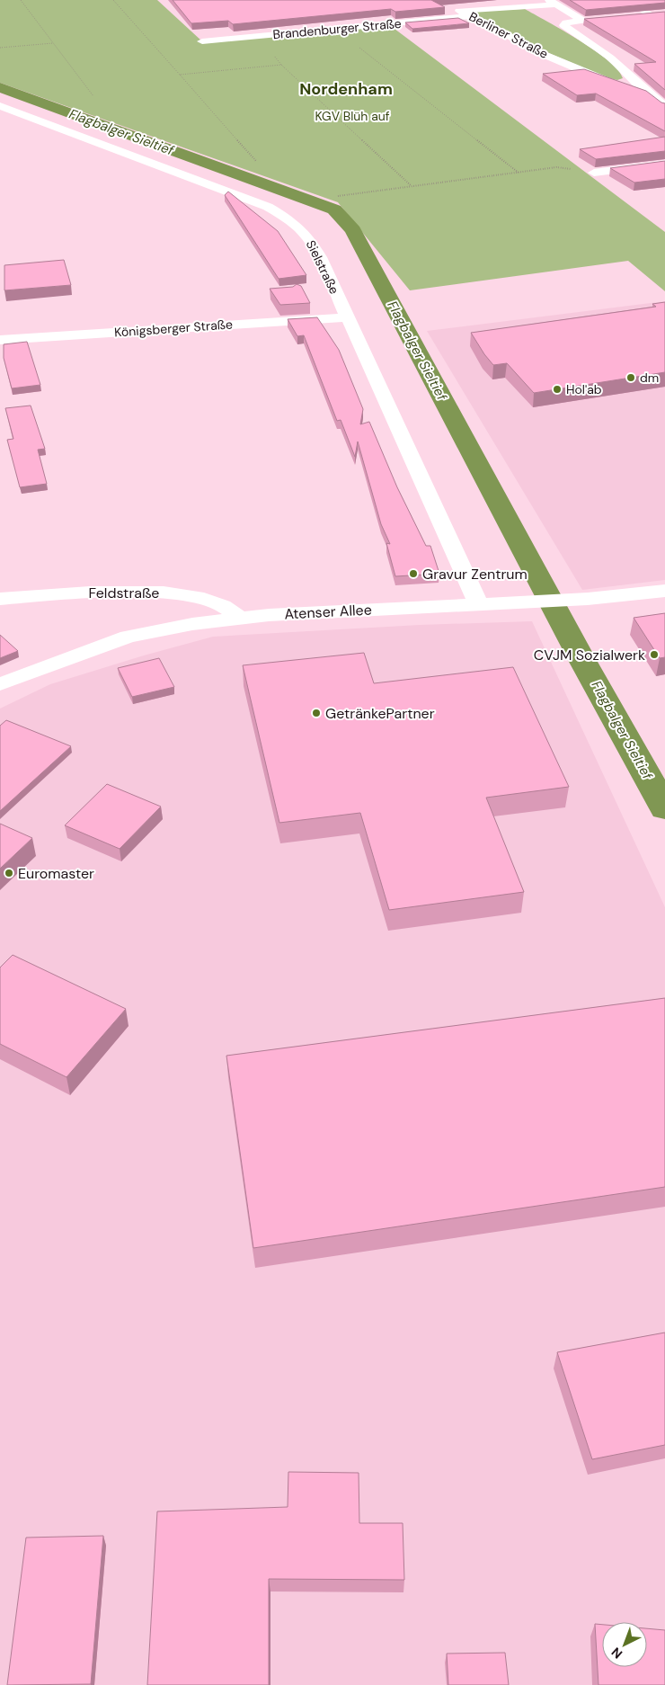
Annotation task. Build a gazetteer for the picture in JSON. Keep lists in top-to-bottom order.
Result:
{
  "streets": {
    "street": [
      "Brandenburger Straße",
      "Berliner Straße",
      "Sielstraße",
      "Königsberger Straße",
      "Feldstraße",
      "Atenser Allee"
    ]
  },
  "crossings": [
    ["Brandenburger Straße", "Berliner Straße"],
    ["Sielstraße", "Königsberger Straße"],
    ["Sielstraße", "Atenser Allee"],
    ["Feldstraße", "Atenser Allee"]
  ],
  "districts": ["Nordenham"],
  "water": ["Flagbalger Sieltief"],
  "parks": ["KGV Blüh auf"],
  "places": [
    "dm",
    "Hol'ab",
    "Gravur Zentrum",
    "CVJM Sozialwerk",
    "GetränkePartner",
    "Euromaster"
  ],
  "north": "bottom left"
}
